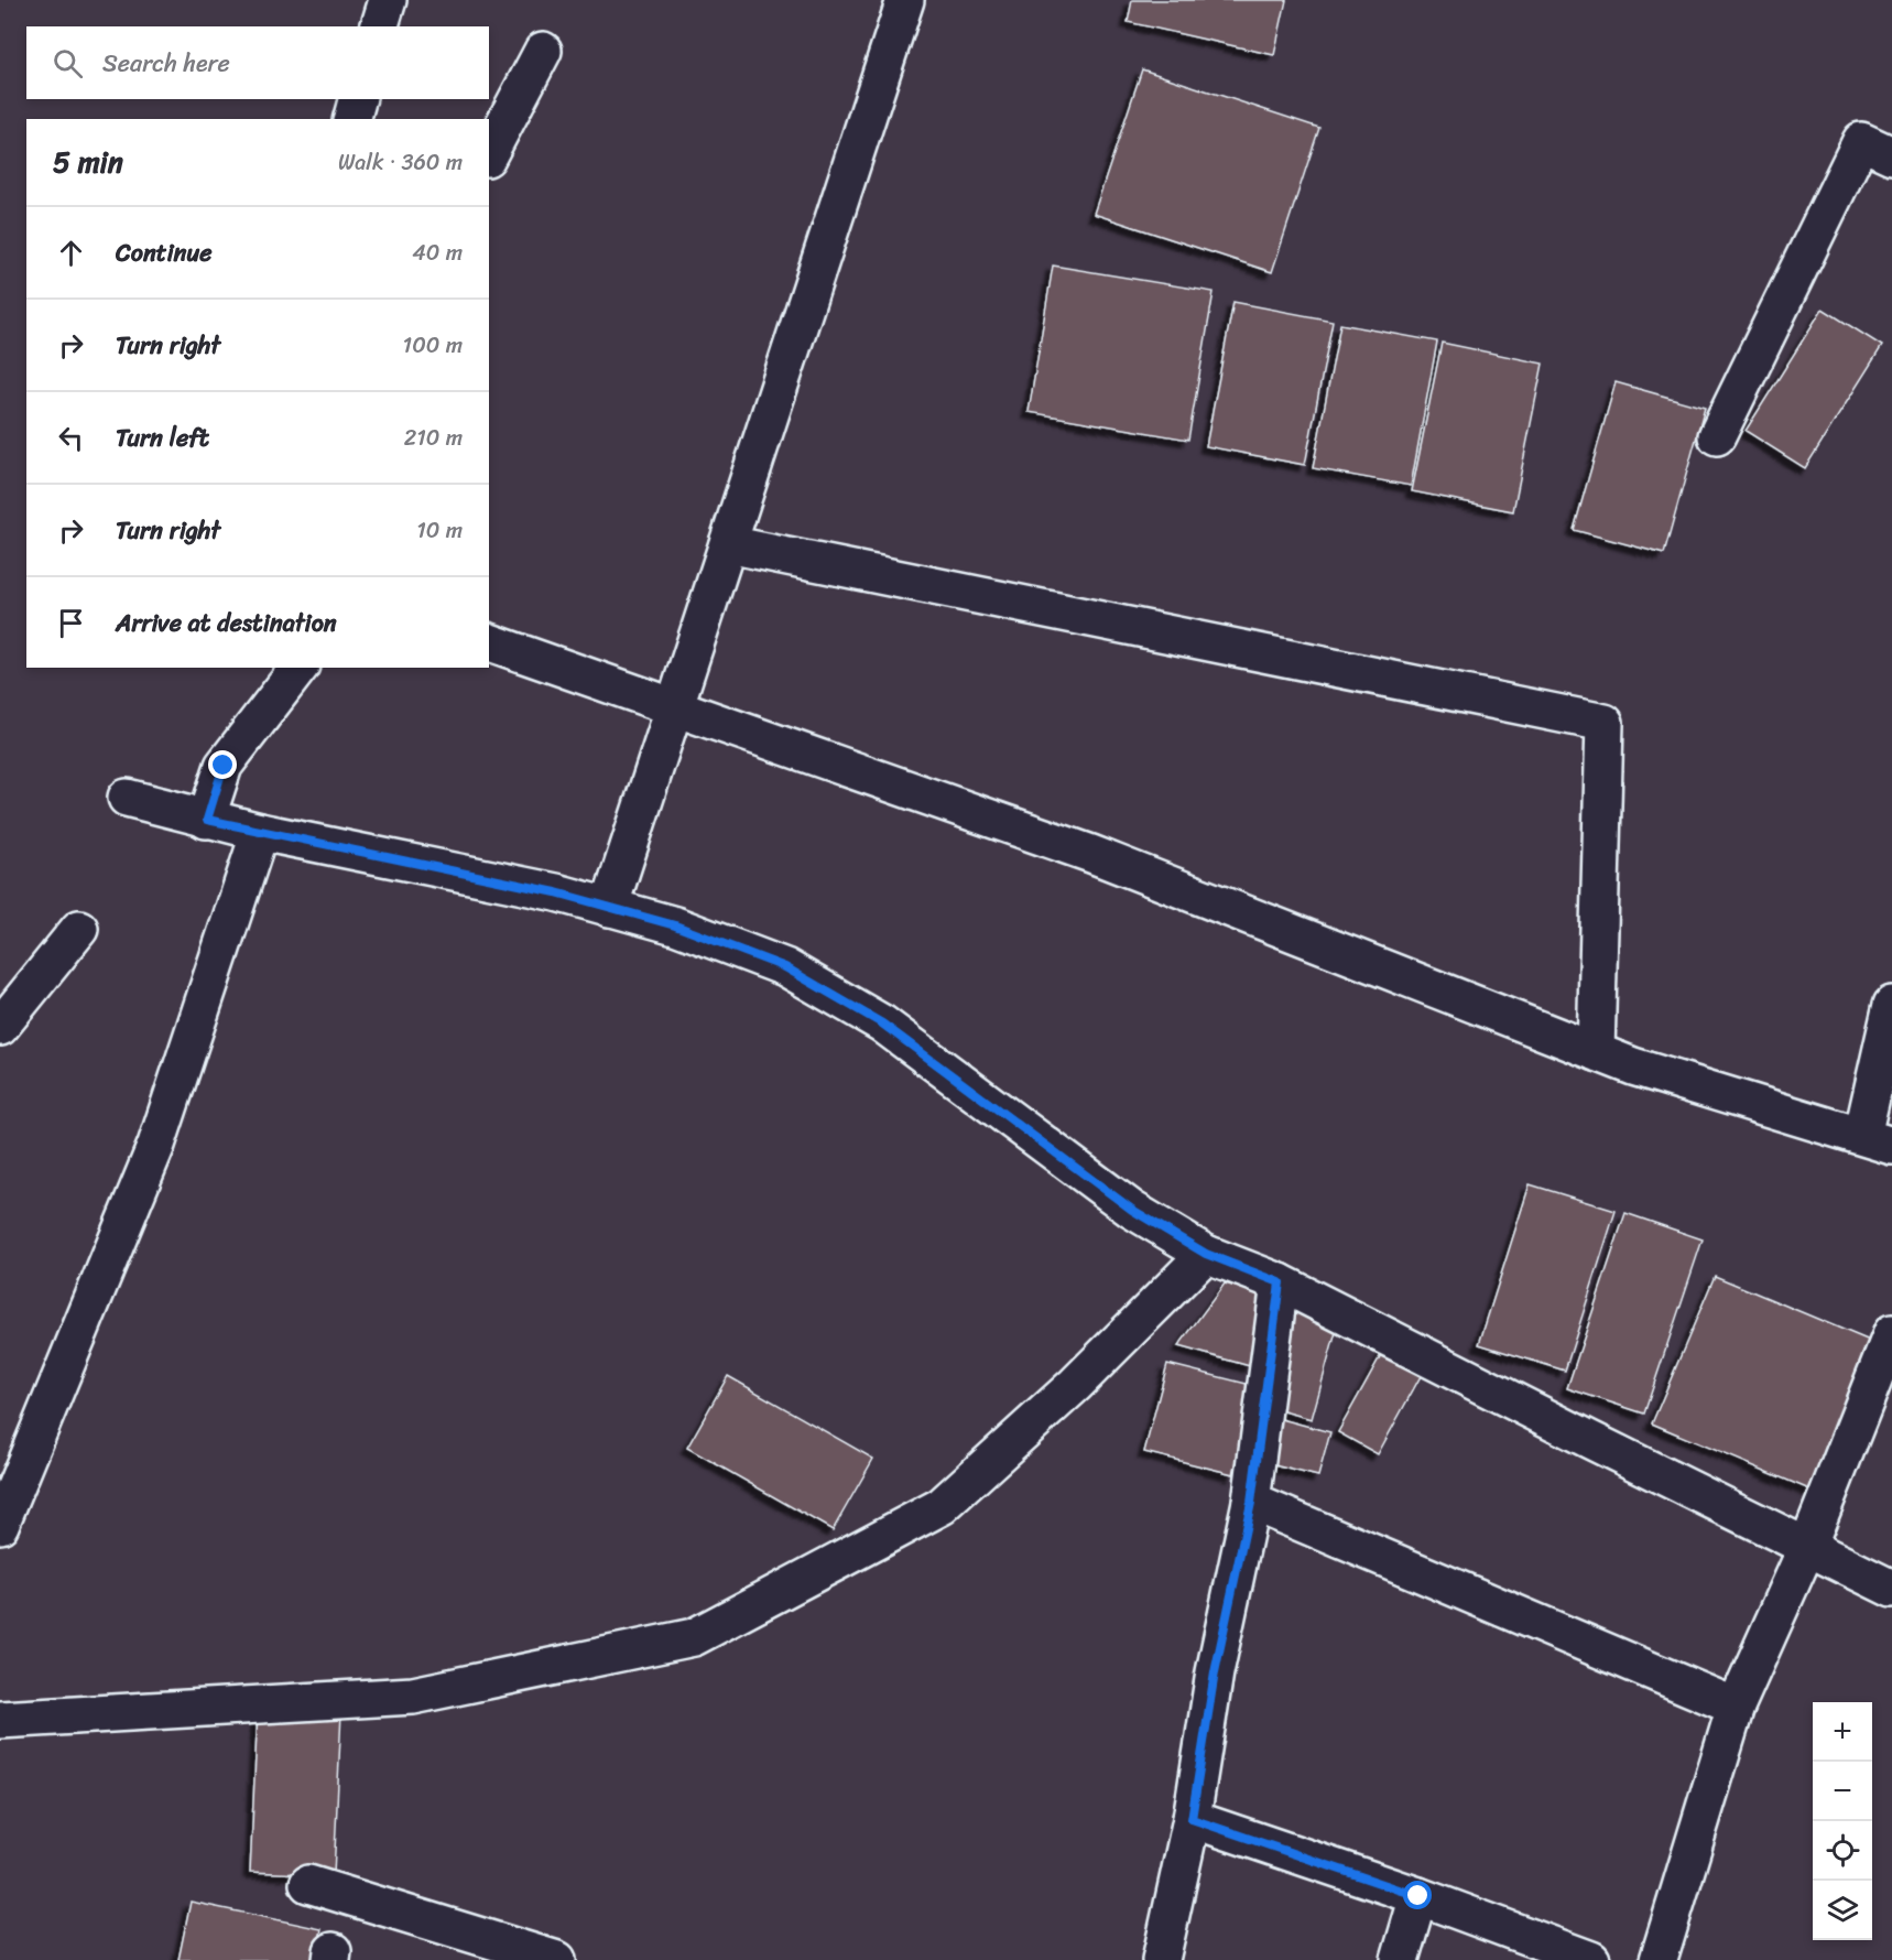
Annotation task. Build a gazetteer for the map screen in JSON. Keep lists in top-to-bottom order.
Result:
{
  "page": {
    "search": "Search here",
    "heading": ["5 min", "Walk · 360 m"],
    "list": [
      ["Continue", "40 m"],
      ["Turn right", "100 m"],
      ["Turn left", "210 m"],
      ["Turn right", "10 m"],
      "Arrive at destination"
    ],
    "map_buttons": ["+", "−"]
  }
}
